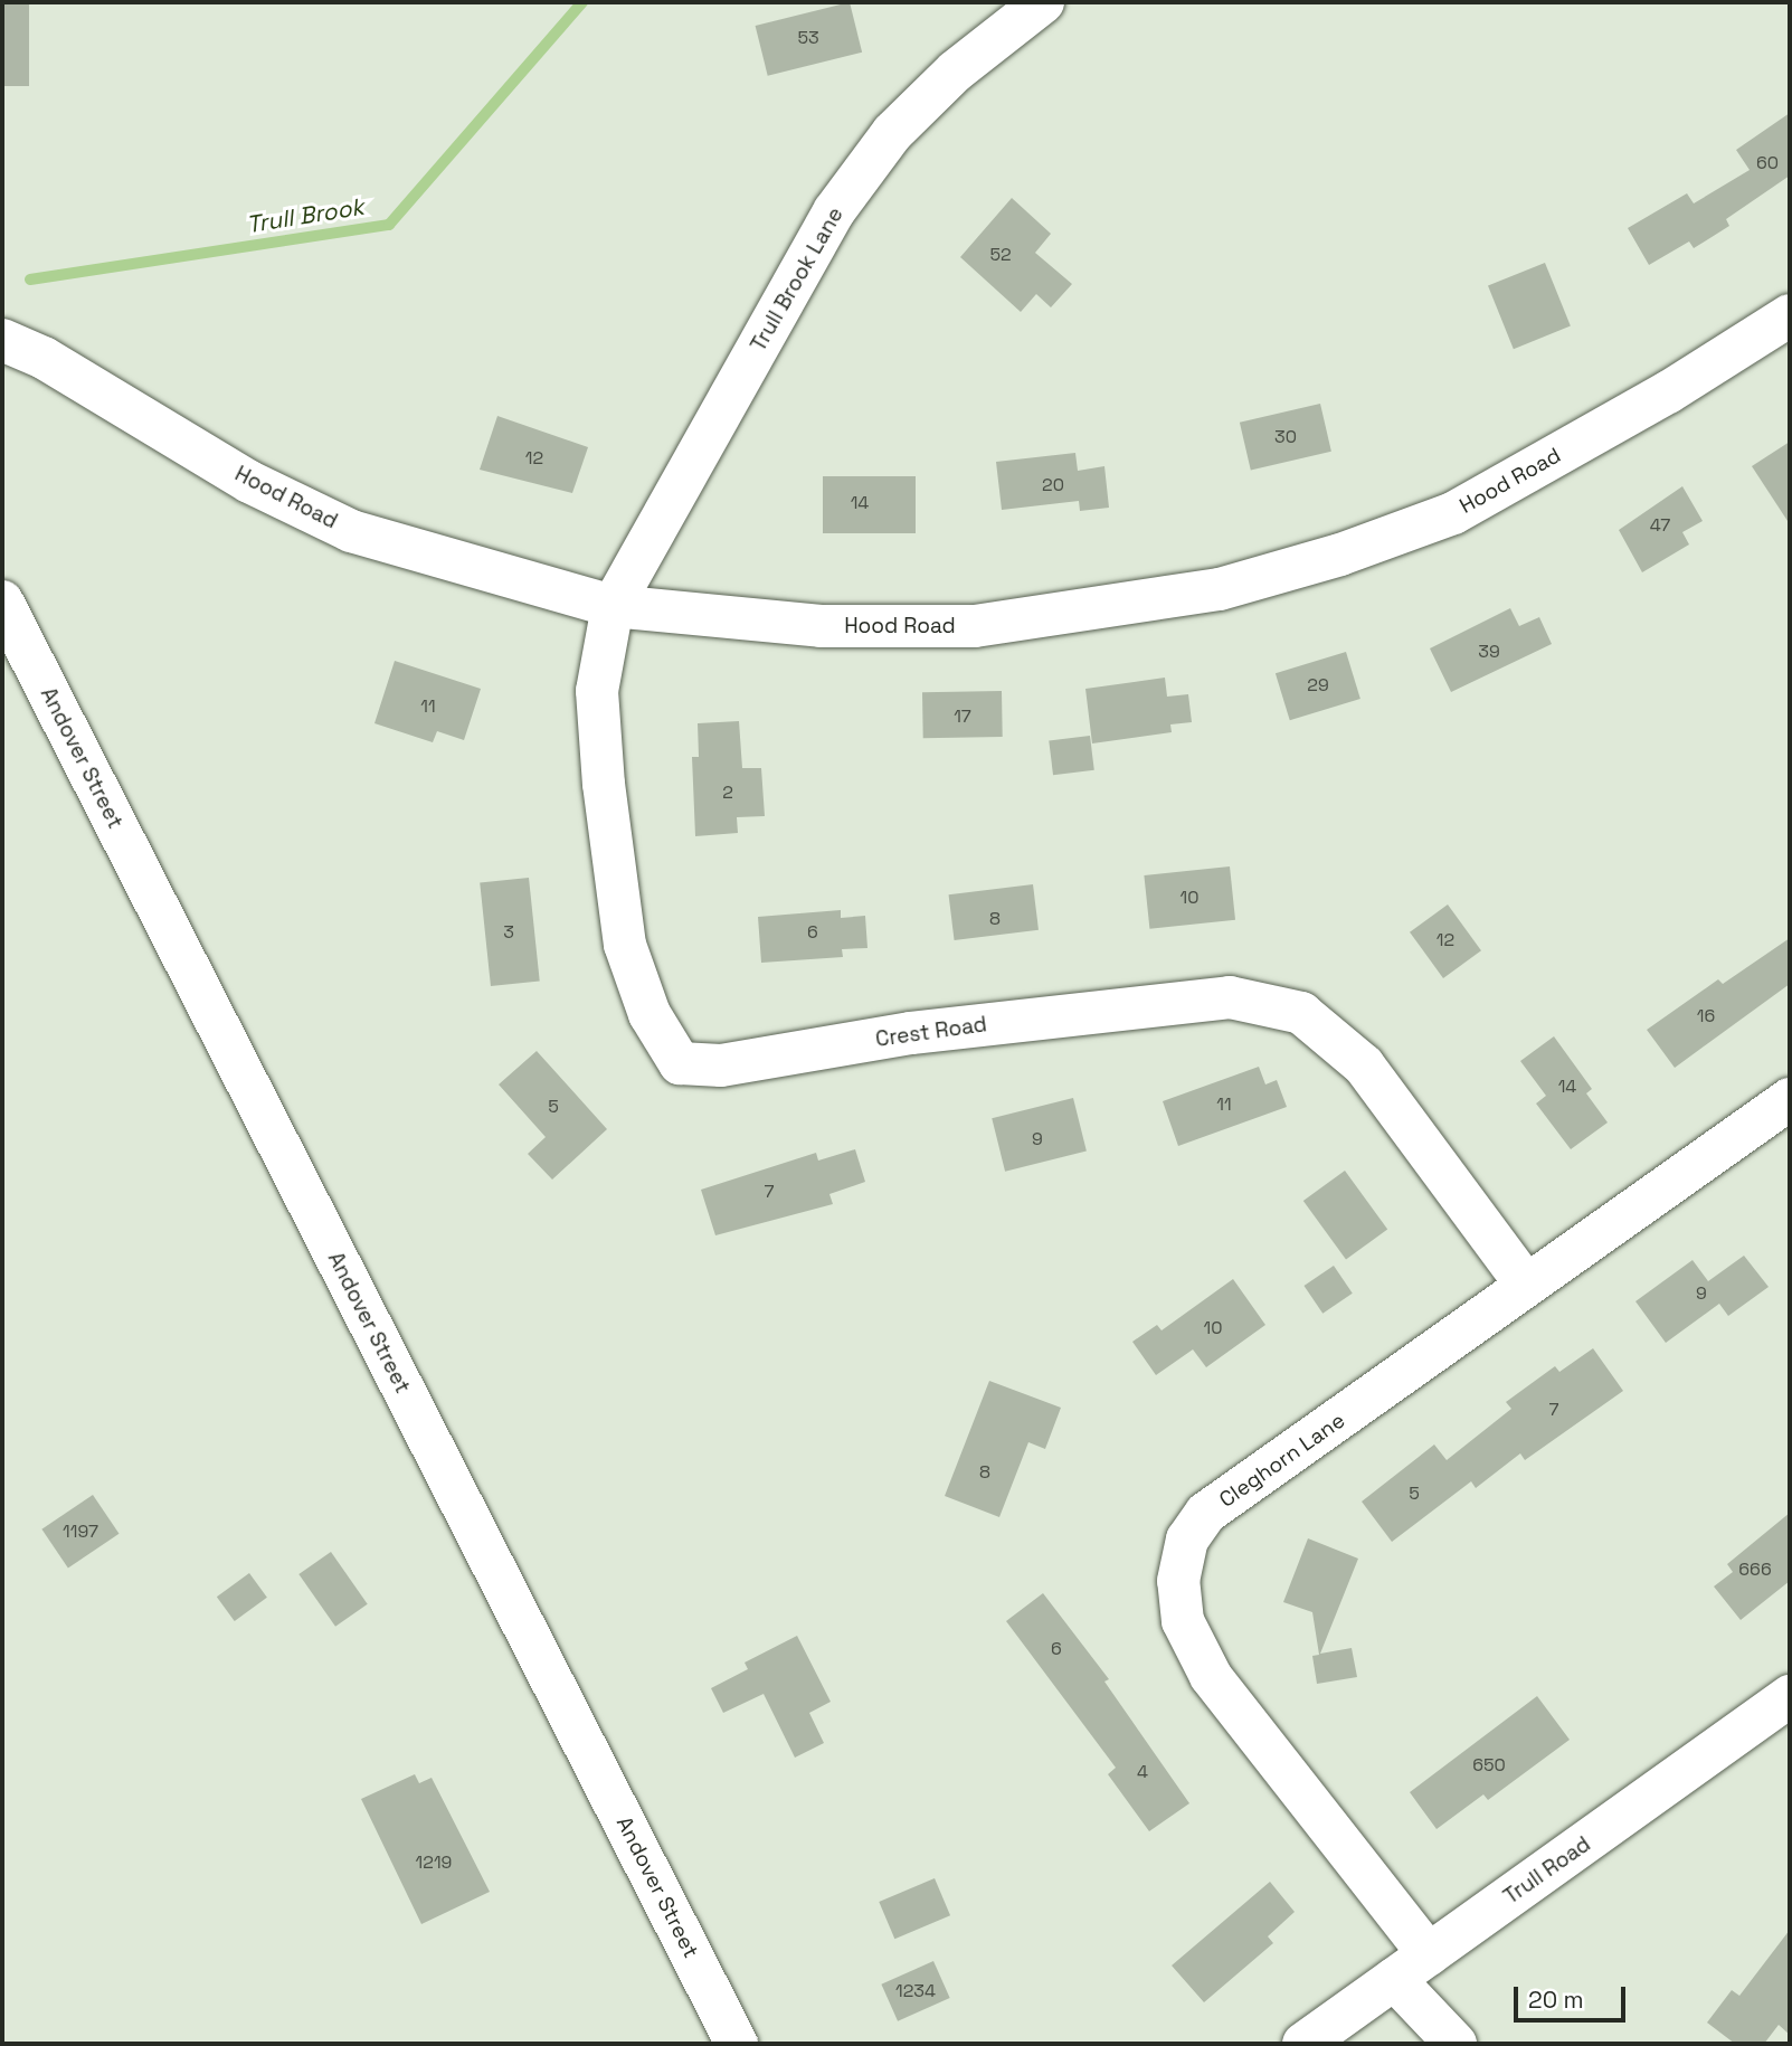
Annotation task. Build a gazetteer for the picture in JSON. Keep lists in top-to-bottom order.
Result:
{
  "streets": {
    "street": [
      "Trull Brook Lane",
      "Hood Road",
      "Andover Street",
      "Crest Road",
      "Cleghorn Lane",
      "Trull Road"
    ]
  },
  "crossings": [
    ["Trull Brook Lane", "Hood Road"],
    ["Trull Brook Lane", "Crest Road"],
    ["Hood Road", "Crest Road"],
    ["Crest Road", "Cleghorn Lane"],
    ["Cleghorn Lane", "Trull Road"]
  ],
  "water": ["Trull Brook"],
  "house_numbers": [
    "53",
    "60",
    "52",
    "30",
    "12",
    "20",
    "14",
    "47",
    "39",
    "29",
    "11",
    "17",
    "2",
    "10",
    "8",
    "3",
    "6",
    "12",
    "16",
    "14",
    "11",
    "5",
    "9",
    "7",
    "9",
    "10",
    "7",
    "8",
    "5",
    "1197",
    "666",
    "6",
    "650",
    "4",
    "1219",
    "1234"
  ],
  "scale_bar": "20 m"
}
